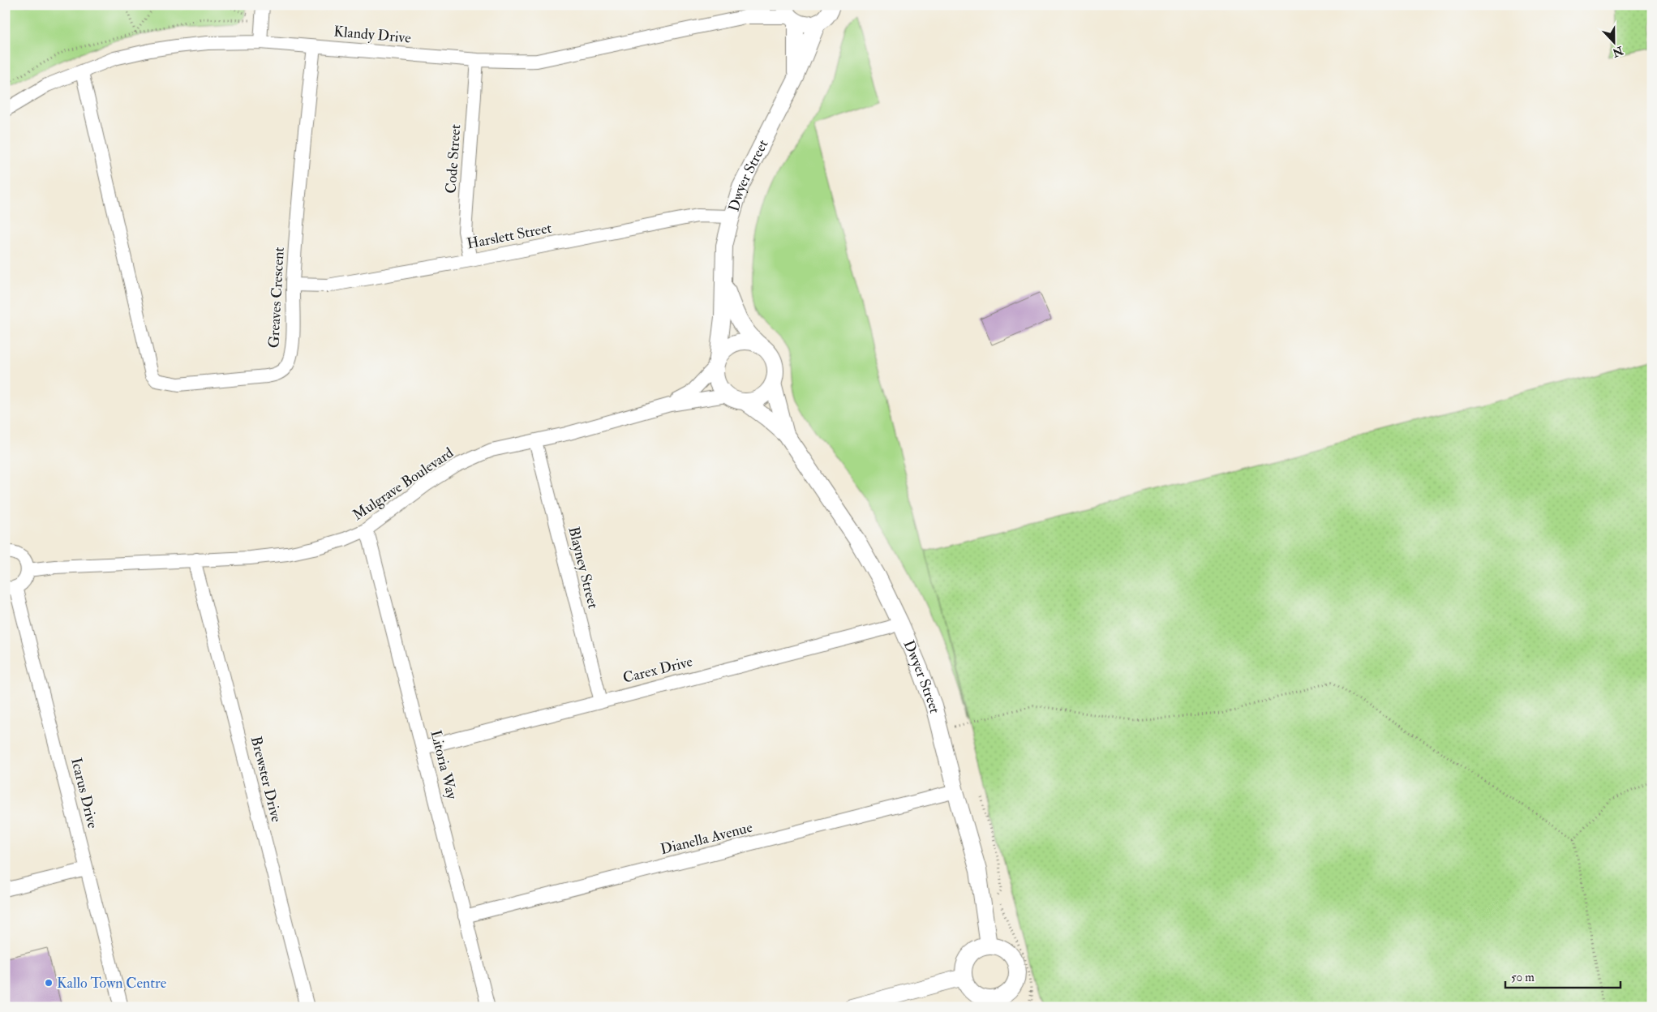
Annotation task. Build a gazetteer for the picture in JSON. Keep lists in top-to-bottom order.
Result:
{
  "streets": {
    "street": [
      "Klandy Drive",
      "Code Street",
      "Dwyer Street",
      "Harslett Street",
      "Greaves Crescent",
      "Mulgrave Boulevard",
      "Blayney Street",
      "Carex Drive",
      "Litoria Way",
      "Brewster Drive",
      "Icarus Drive",
      "Dianella Avenue"
    ]
  },
  "crossings": [
    ["Klandy Drive", "Code Street"],
    ["Klandy Drive", "Dwyer Street"],
    ["Klandy Drive", "Greaves Crescent"],
    ["Code Street", "Harslett Street"],
    ["Dwyer Street", "Harslett Street"],
    ["Dwyer Street", "Mulgrave Boulevard"],
    ["Dwyer Street", "Carex Drive"],
    ["Dwyer Street", "Dianella Avenue"],
    ["Harslett Street", "Greaves Crescent"],
    ["Mulgrave Boulevard", "Blayney Street"],
    ["Mulgrave Boulevard", "Litoria Way"],
    ["Mulgrave Boulevard", "Brewster Drive"],
    ["Blayney Street", "Carex Drive"],
    ["Carex Drive", "Litoria Way"],
    ["Litoria Way", "Dianella Avenue"]
  ],
  "places": ["Kallo Town Centre"],
  "scale_bar": "50 m",
  "north": "bottom"
}
